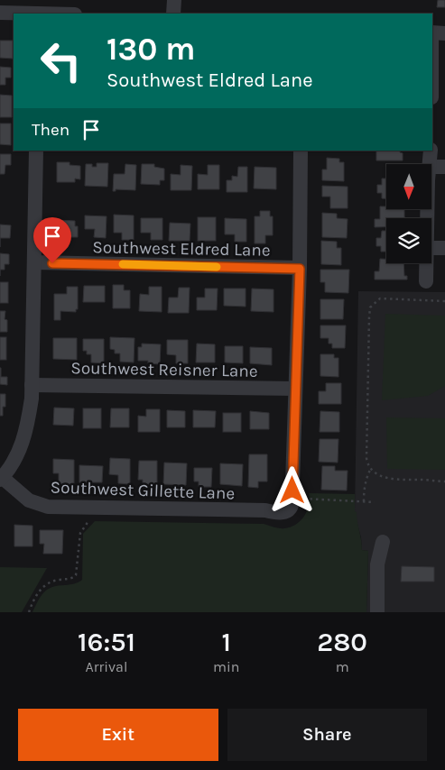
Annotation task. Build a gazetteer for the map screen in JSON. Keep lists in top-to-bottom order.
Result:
{
  "streets": {
    "street": ["Southwest Eldred Lane", "Southwest Reisner Lane", "Southwest Gillette Lane"]
  },
  "north": "bottom",
  "page": {
    "turn": ["130 m", "Southwest Eldred Lane"],
    "then": "Then",
    "eta": [
      "16:51",
      "Arrival",
      "1",
      "min",
      "280",
      "m"
    ],
    "buttons": ["Exit", "Share"]
  }
}
